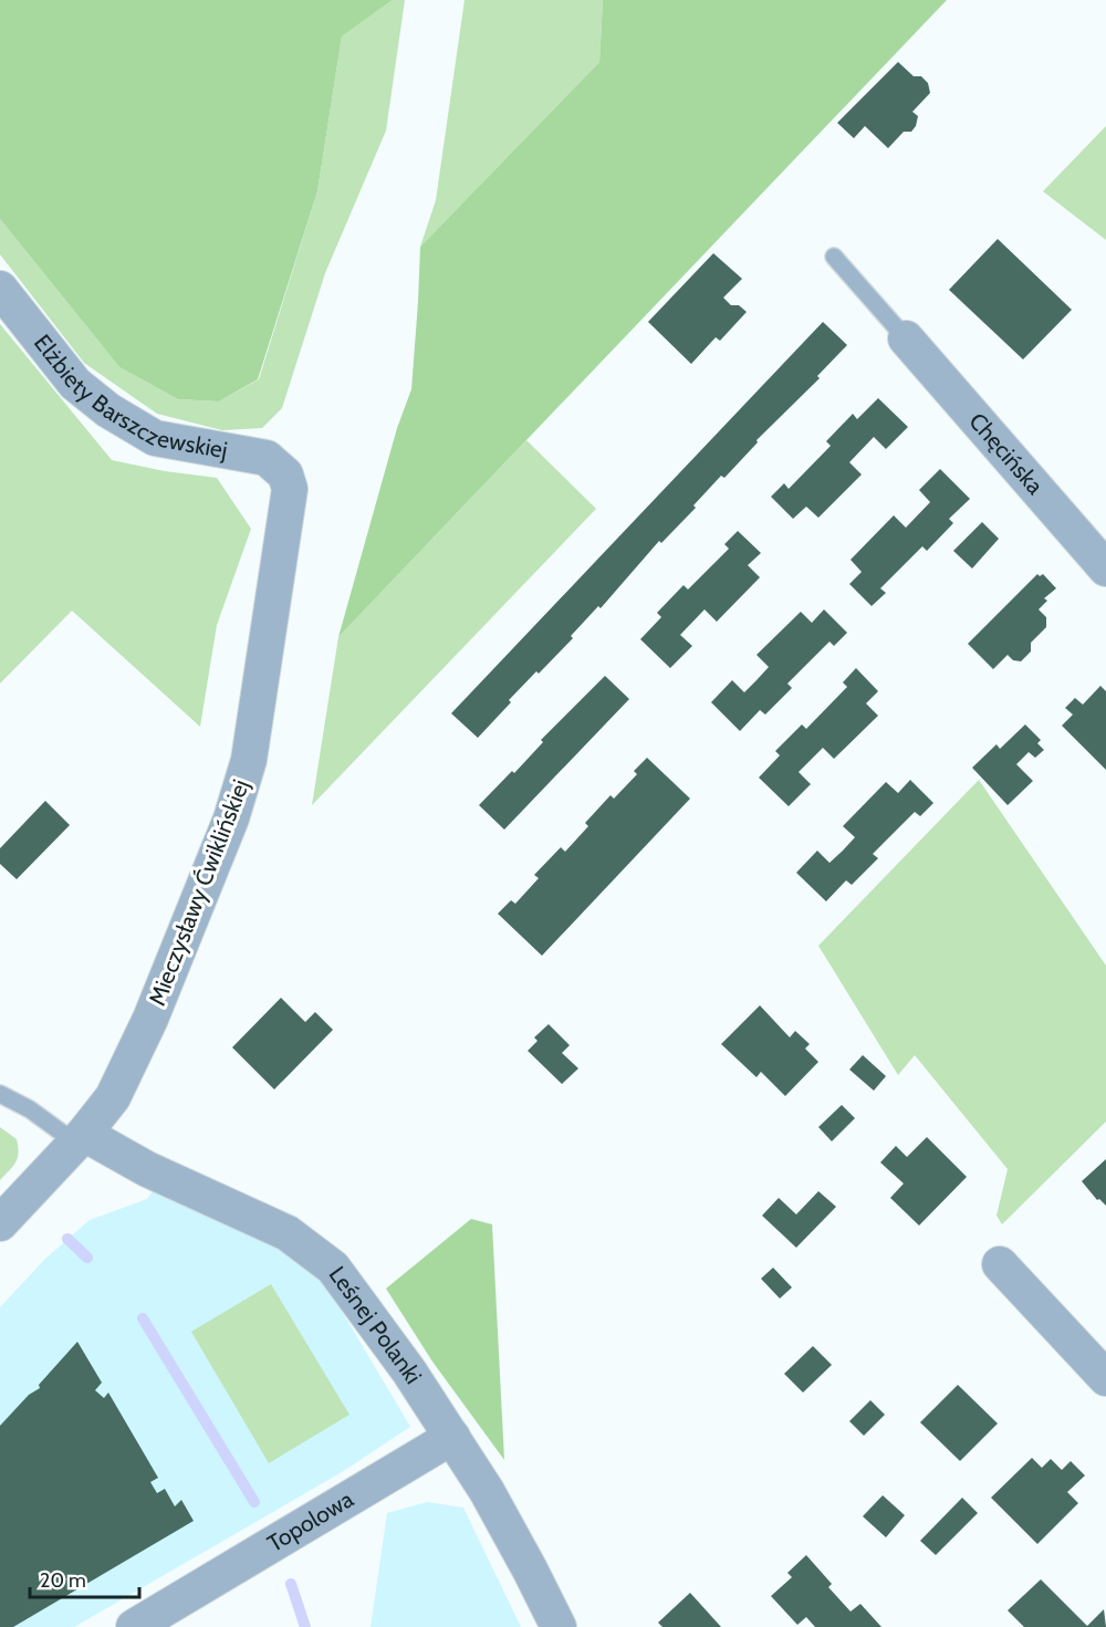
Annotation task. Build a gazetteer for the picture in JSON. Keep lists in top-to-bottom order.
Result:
{
  "streets": {
    "street": [
      "Elżbiety Barszczewskiej",
      "Chęcińska",
      "Mieczysławy Ćwiklińskiej",
      "Leśnej Polanki",
      "Topolowa"
    ]
  },
  "crossings": [
    ["Elżbiety Barszczewskiej", "Mieczysławy Ćwiklińskiej"],
    ["Mieczysławy Ćwiklińskiej", "Leśnej Polanki"],
    ["Leśnej Polanki", "Topolowa"]
  ],
  "scale_bar": "20 m"
}
